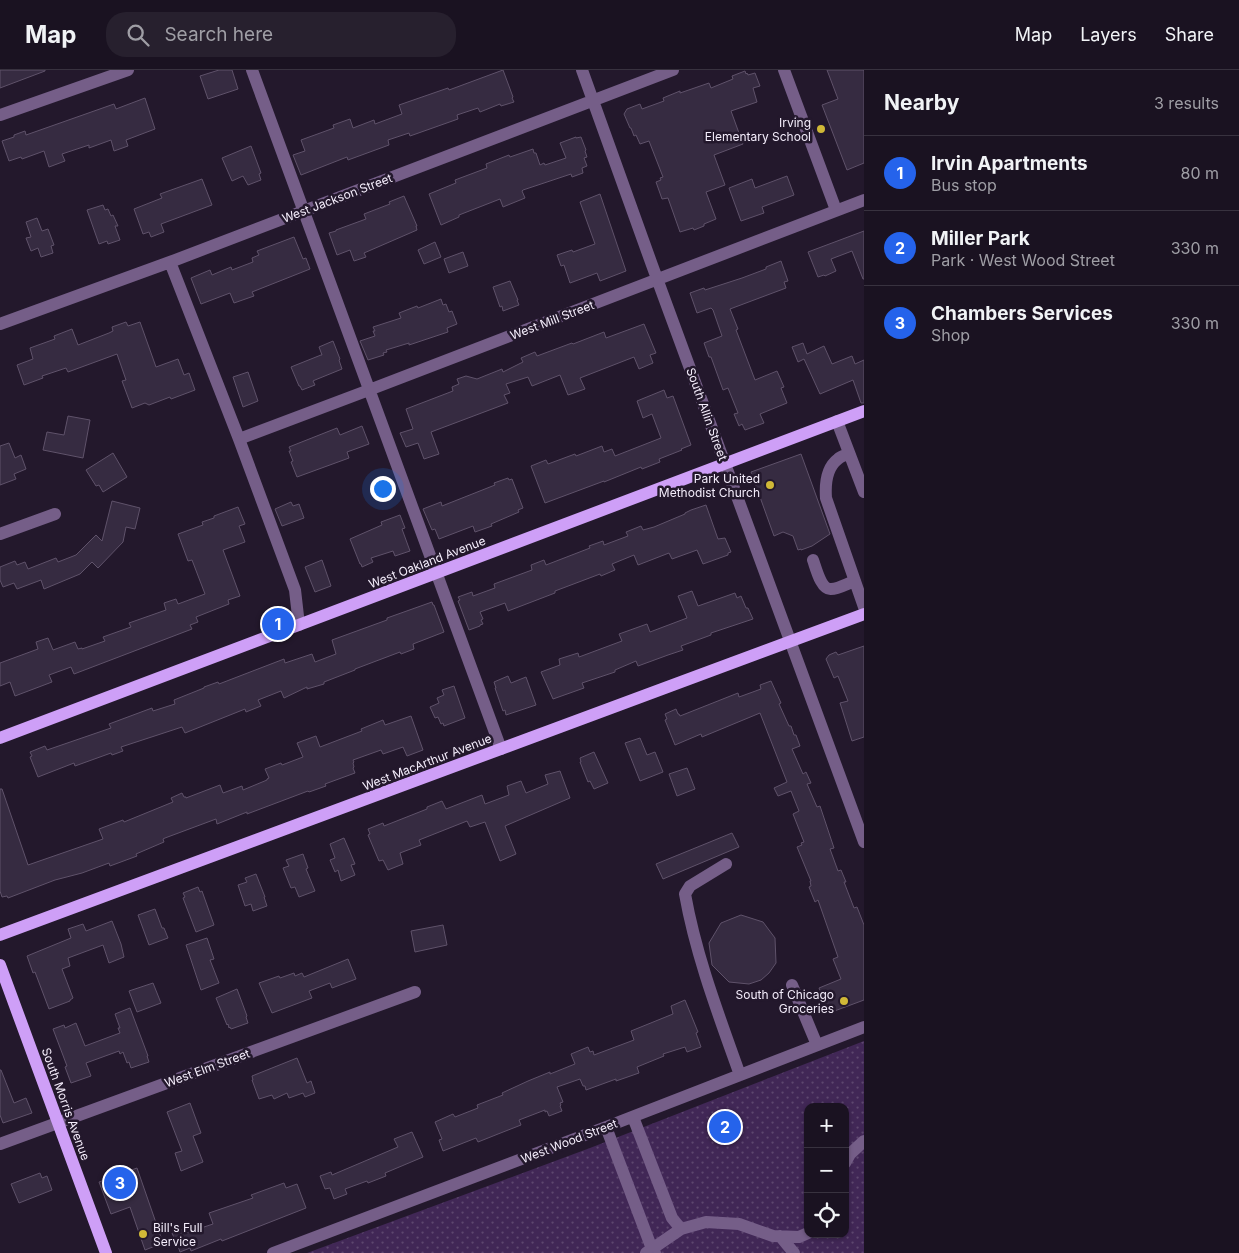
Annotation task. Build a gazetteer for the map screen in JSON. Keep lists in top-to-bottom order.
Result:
{
  "streets": {
    "main road": ["West Oakland Avenue", "West MacArthur Avenue", "South Morris Avenue"],
    "street": [
      "West Jackson Street",
      "West Mill Street",
      "South Allin Street",
      "West Elm Street",
      "West Wood Street"
    ]
  },
  "crossings": [
    ["West Jackson Street", "South Allin Street"],
    ["West Mill Street", "South Allin Street"],
    ["South Allin Street", "West Oakland Avenue"],
    ["South Allin Street", "West MacArthur Avenue"],
    ["West Elm Street", "South Morris Avenue"]
  ],
  "places": [
    "Irving Elementary School",
    "Park United Methodist Church",
    "South of Chicago Groceries",
    "Bill's Full Service"
  ],
  "page": {
    "header": "Map",
    "search": "Search here",
    "nav": ["Map", "Layers", "Share"],
    "heading": ["Nearby", "3 results"],
    "list": [
      {
        "mark": "1",
        "name": "Irvin Apartments",
        "note": "Bus stop",
        "value": "80 m"
      },
      {
        "mark": "2",
        "name": "Miller Park",
        "note": "Park · West Wood Street",
        "value": "330 m"
      },
      {
        "mark": "3",
        "name": "Chambers Services",
        "note": "Shop",
        "value": "330 m"
      }
    ],
    "pins": ["1", "2", "3"],
    "map_buttons": ["+", "−"]
  }
}
